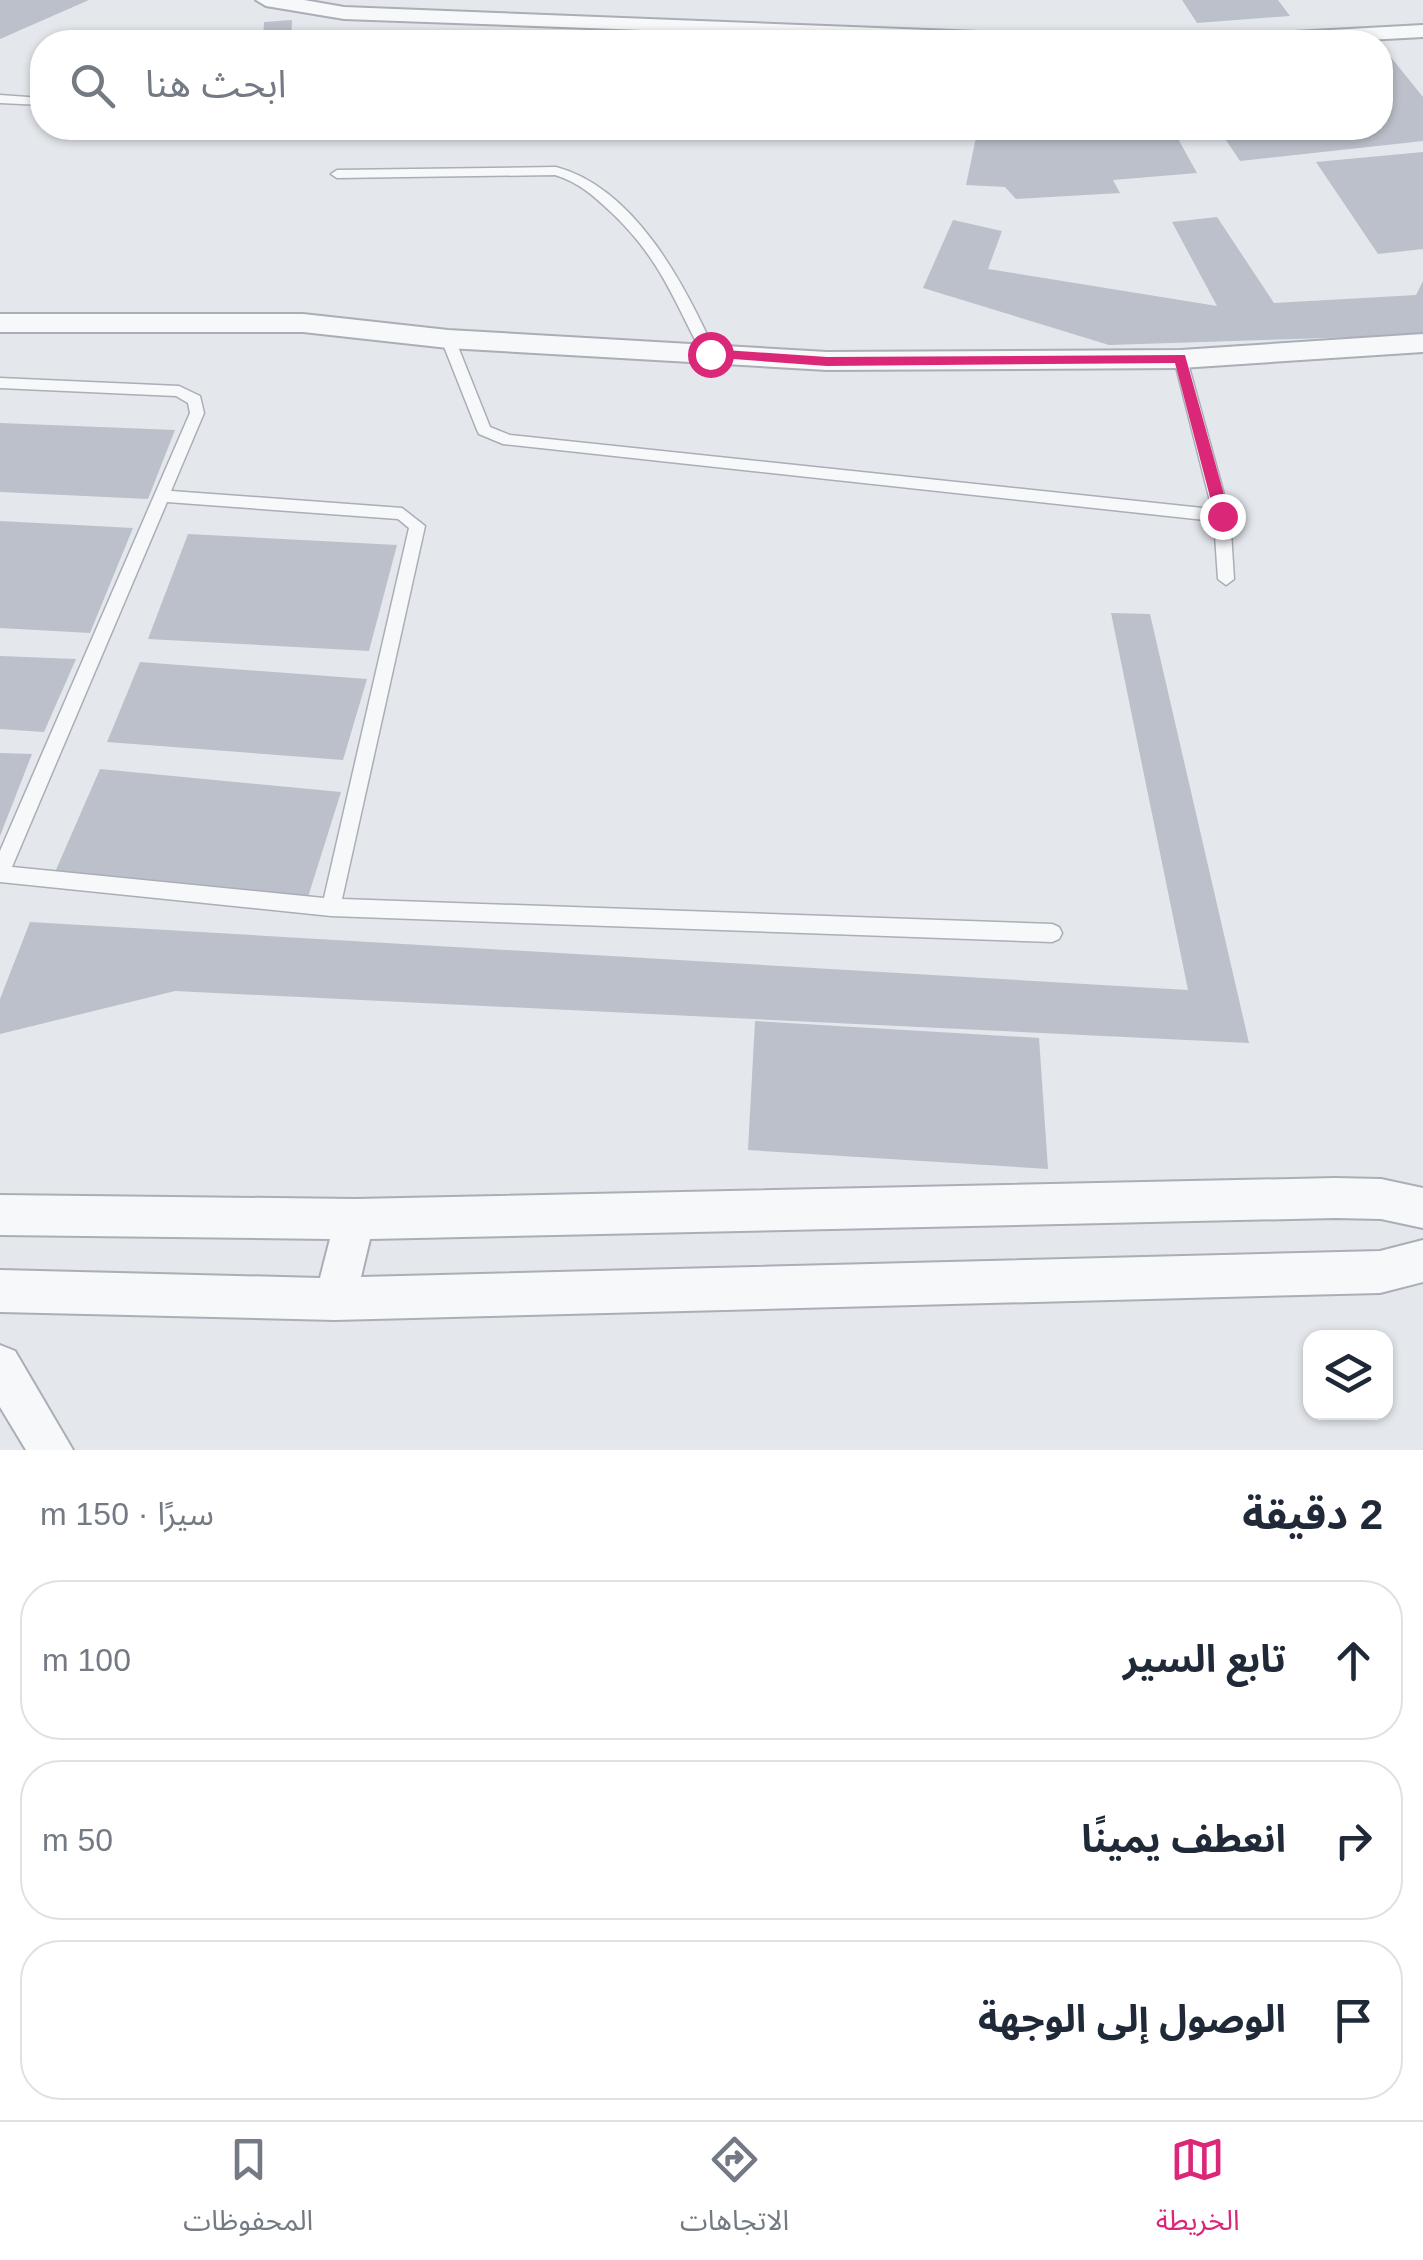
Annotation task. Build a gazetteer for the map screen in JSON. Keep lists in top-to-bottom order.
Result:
{
  "page": {
    "search": "ابحث هنا",
    "heading": ["2 دقيقة", "سيرًا · 150 m"],
    "list": [
      ["تابع السير", "100 m"],
      ["انعطف يمينًا", "50 m"],
      "الوصول إلى الوجهة"
    ],
    "nav": ["الخريطة", "الاتجاهات", "المحفوظات"]
  }
}
